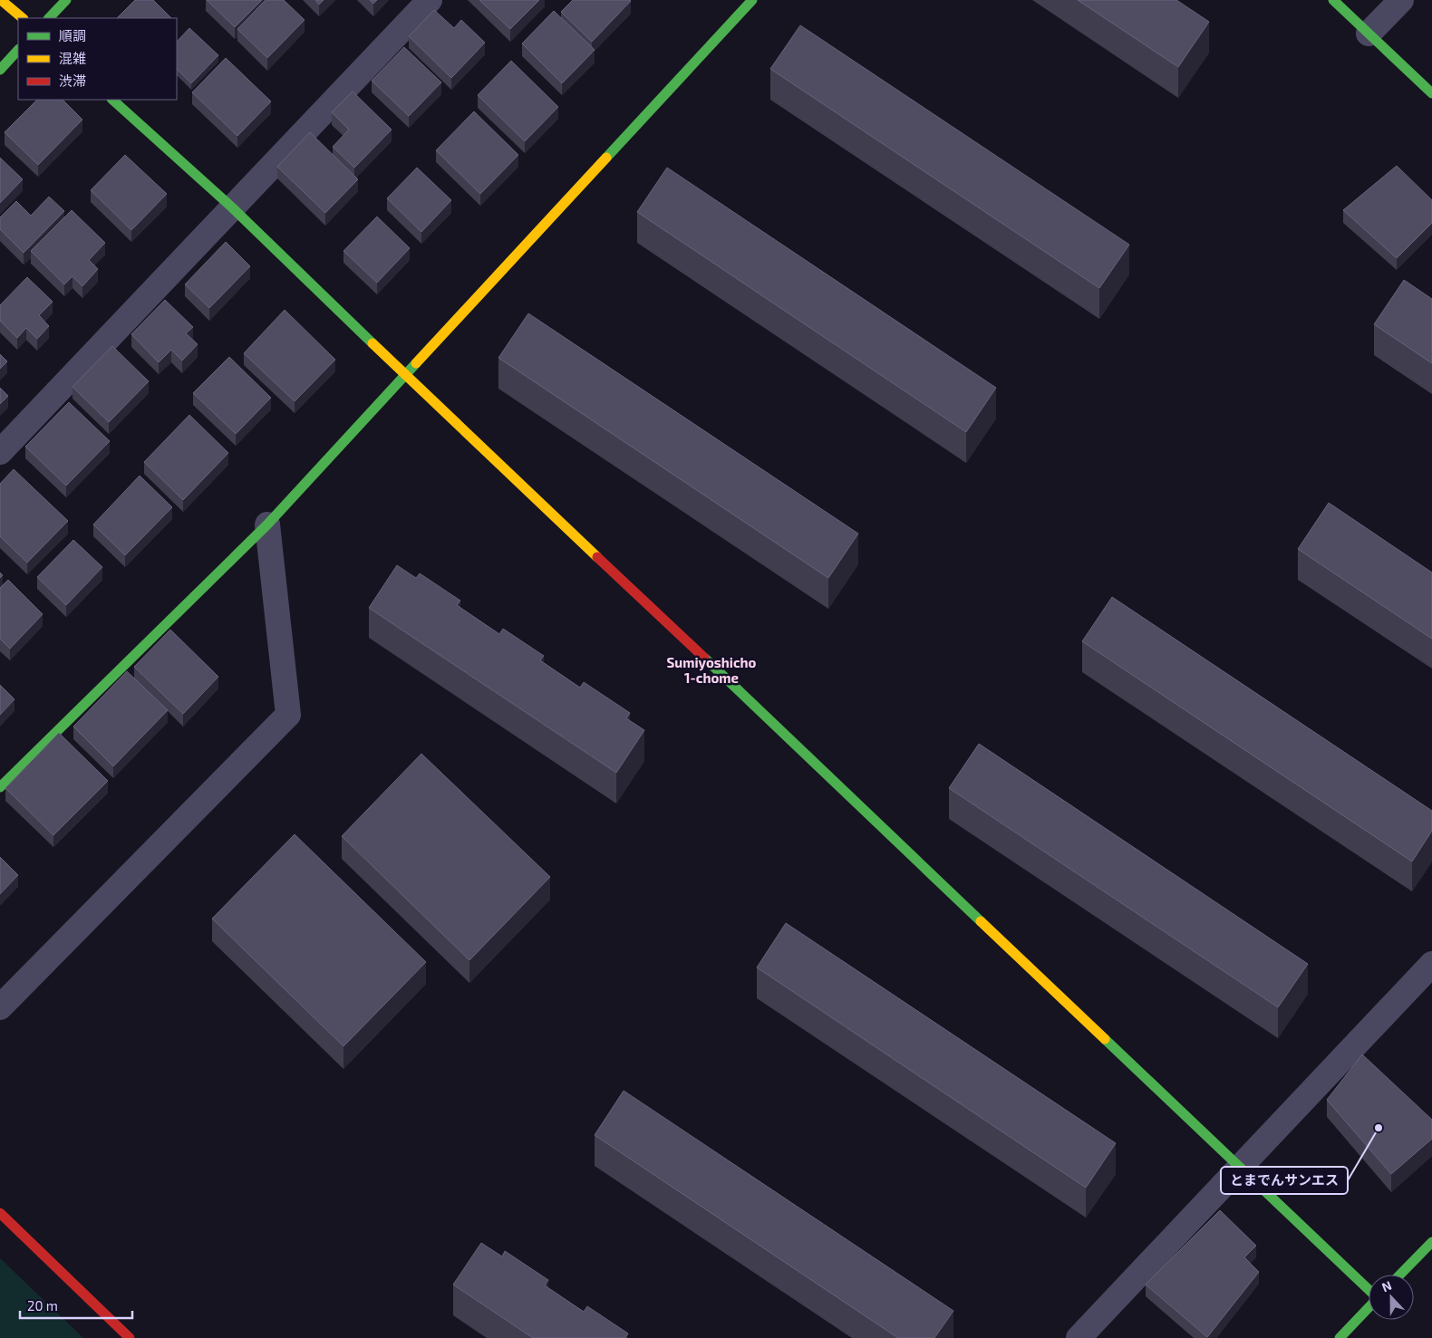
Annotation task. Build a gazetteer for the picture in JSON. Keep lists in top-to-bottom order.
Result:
{
  "districts": ["Sumiyoshicho 1-chome"],
  "places": ["とまでんサンエス"],
  "legend": ["順調", "混雑", "渋滞"],
  "scale_bar": "20 m",
  "north": "top"
}
